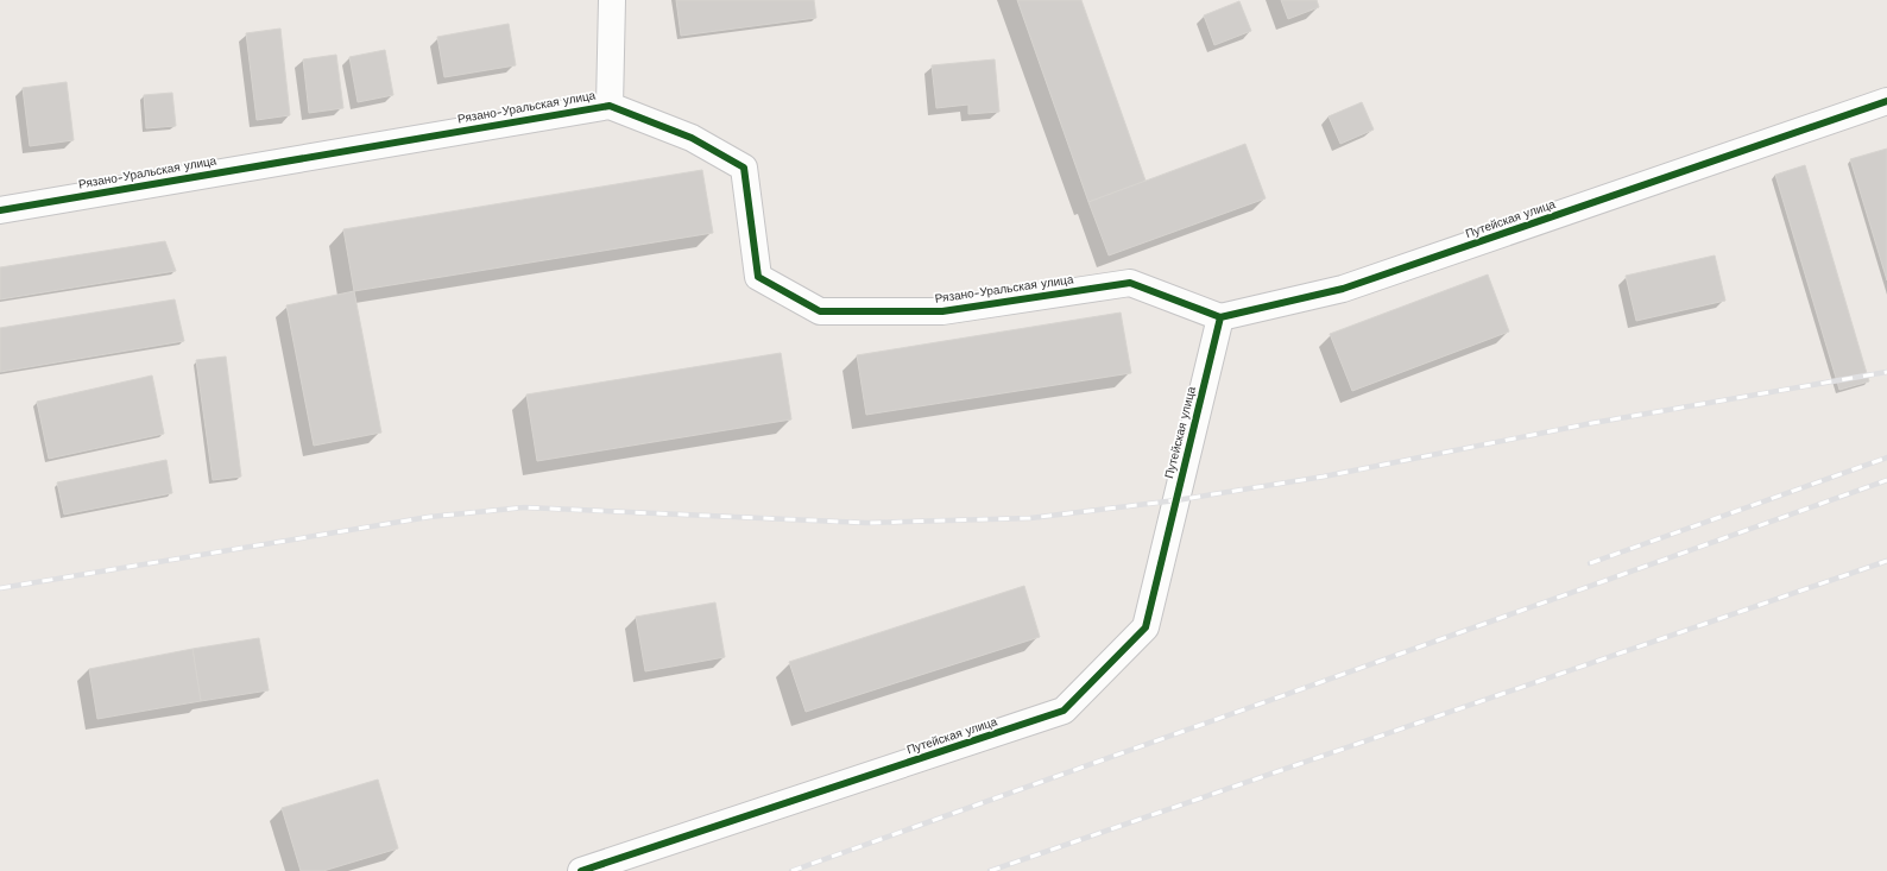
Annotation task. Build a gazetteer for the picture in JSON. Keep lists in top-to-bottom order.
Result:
{
  "streets": {
    "street": ["Рязано-Уральская улица", "Путейская улица"]
  },
  "crossings": [
    ["Рязано-Уральская улица", "Путейская улица"]
  ]
}
